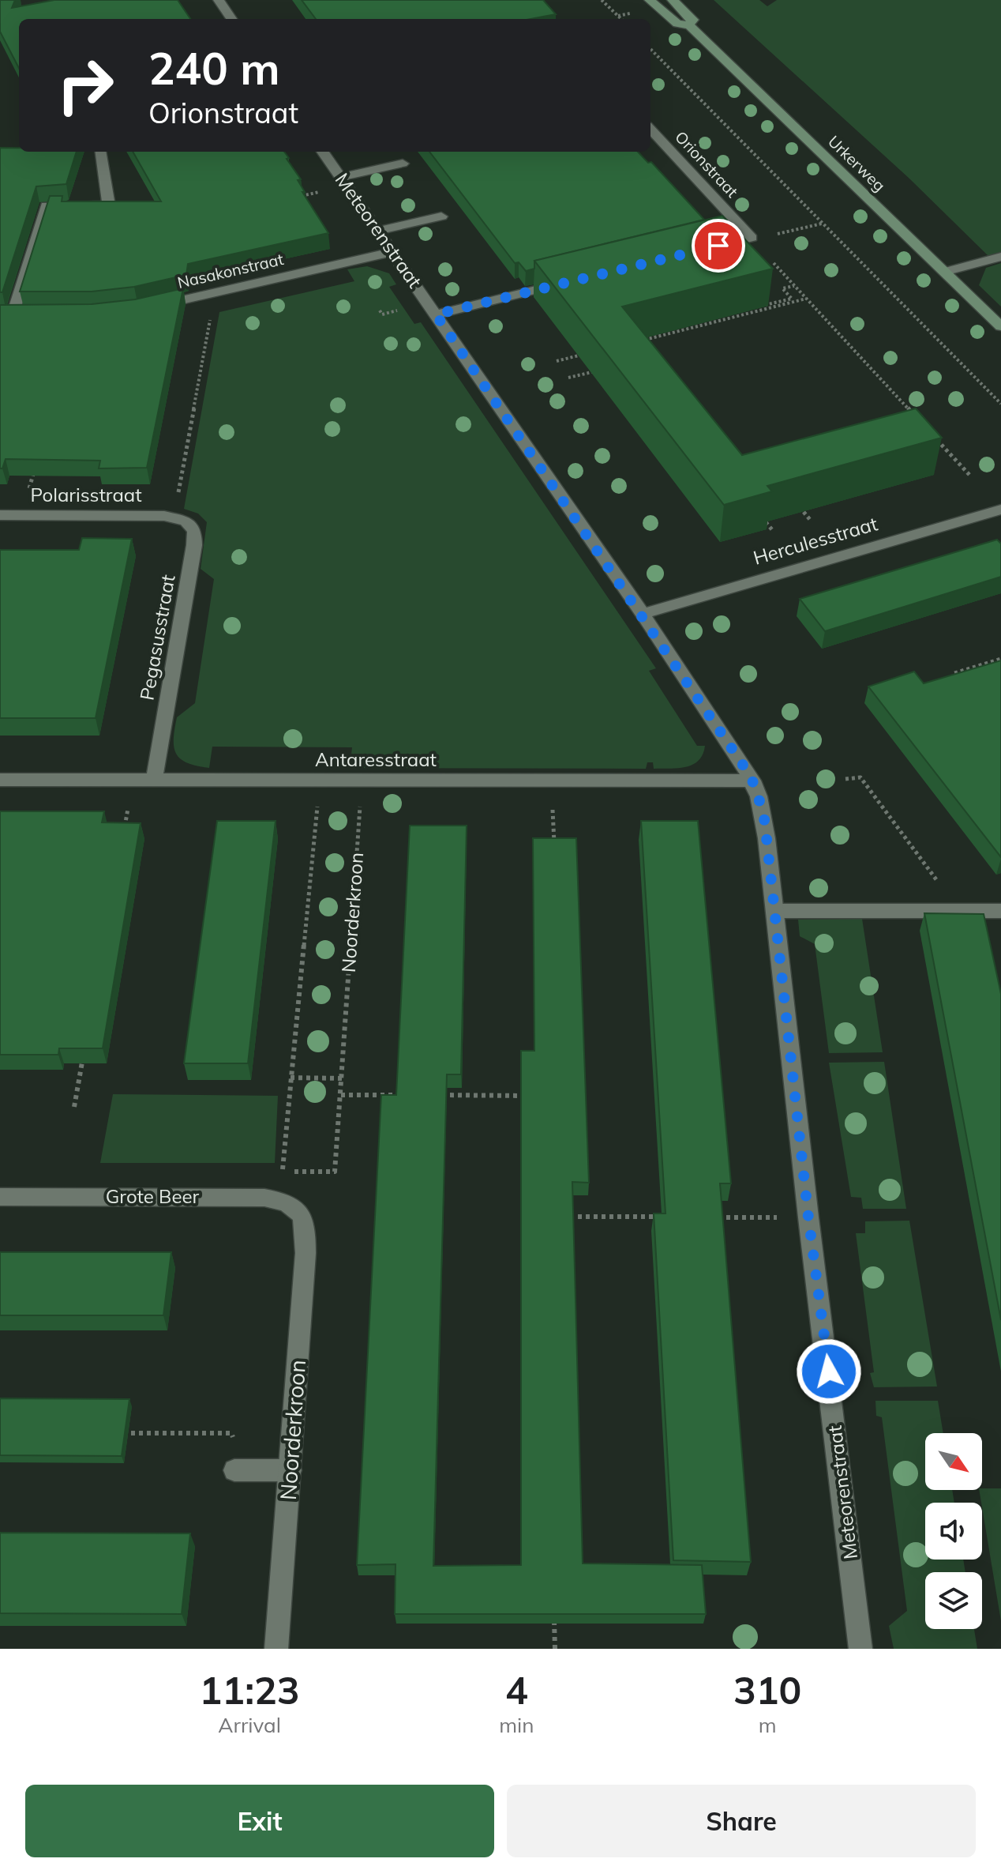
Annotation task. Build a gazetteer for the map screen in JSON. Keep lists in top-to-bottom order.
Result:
{
  "streets": {
    "main road": ["Urkerweg"],
    "street": [
      "Orionstraat",
      "Meteorenstraat",
      "Nasakonstraat",
      "Polarisstraat",
      "Herculesstraat",
      "Pegasusstraat",
      "Antaresstraat",
      "Noorderkroon",
      "Grote Beer"
    ]
  },
  "crossings": [
    ["Meteorenstraat", "Nasakonstraat"],
    ["Meteorenstraat", "Herculesstraat"],
    ["Meteorenstraat", "Antaresstraat"],
    ["Polarisstraat", "Pegasusstraat"],
    ["Pegasusstraat", "Antaresstraat"],
    ["Noorderkroon", "Grote Beer"]
  ],
  "north": "bottom right",
  "page": {
    "turn": ["240 m", "Orionstraat"],
    "eta": [
      "11:23",
      "Arrival",
      "4",
      "min",
      "310",
      "m"
    ],
    "buttons": ["Exit", "Share"]
  }
}
